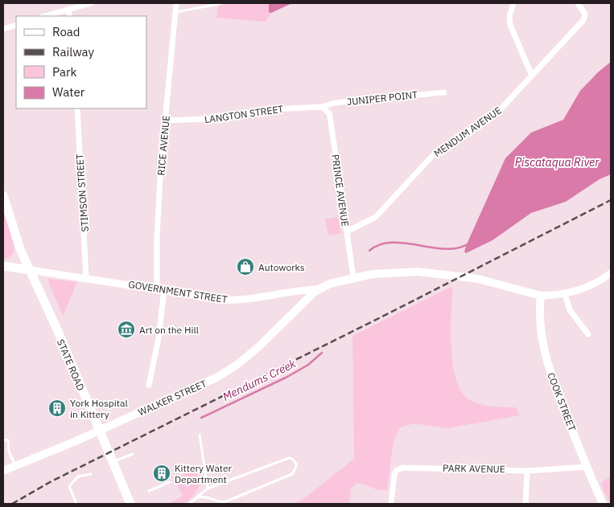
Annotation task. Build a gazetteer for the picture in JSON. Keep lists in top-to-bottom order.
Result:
{
  "streets": {
    "main road": [
      "GOVERNMENT STREET",
      "STATE ROAD",
      "WALKER STREET",
      "COOK STREET"
    ],
    "street": [
      "JUNIPER POINT",
      "LANGTON STREET",
      "MENDUM AVENUE",
      "RICE AVENUE",
      "PRINCE AVENUE",
      "STIMSON STREET",
      "PARK AVENUE"
    ]
  },
  "crossings": [
    ["JUNIPER POINT", "LANGTON STREET"],
    ["JUNIPER POINT", "PRINCE AVENUE"],
    ["LANGTON STREET", "RICE AVENUE"],
    ["LANGTON STREET", "PRINCE AVENUE"],
    ["MENDUM AVENUE", "PRINCE AVENUE"],
    ["RICE AVENUE", "GOVERNMENT STREET"],
    ["PRINCE AVENUE", "GOVERNMENT STREET"],
    ["STIMSON STREET", "GOVERNMENT STREET"],
    ["GOVERNMENT STREET", "STATE ROAD"],
    ["GOVERNMENT STREET", "WALKER STREET"],
    ["GOVERNMENT STREET", "COOK STREET"],
    ["STATE ROAD", "WALKER STREET"],
    ["COOK STREET", "PARK AVENUE"]
  ],
  "water": ["Piscataqua River", "Mendums Creek"],
  "places": {
    "shop": ["Autoworks"],
    "museum": ["Art on the Hill"],
    "building": ["York Hospital in Kittery", "Kittery Water Department"]
  },
  "legend": [
    "Road",
    "Railway",
    "Park",
    "Water"
  ]
}
